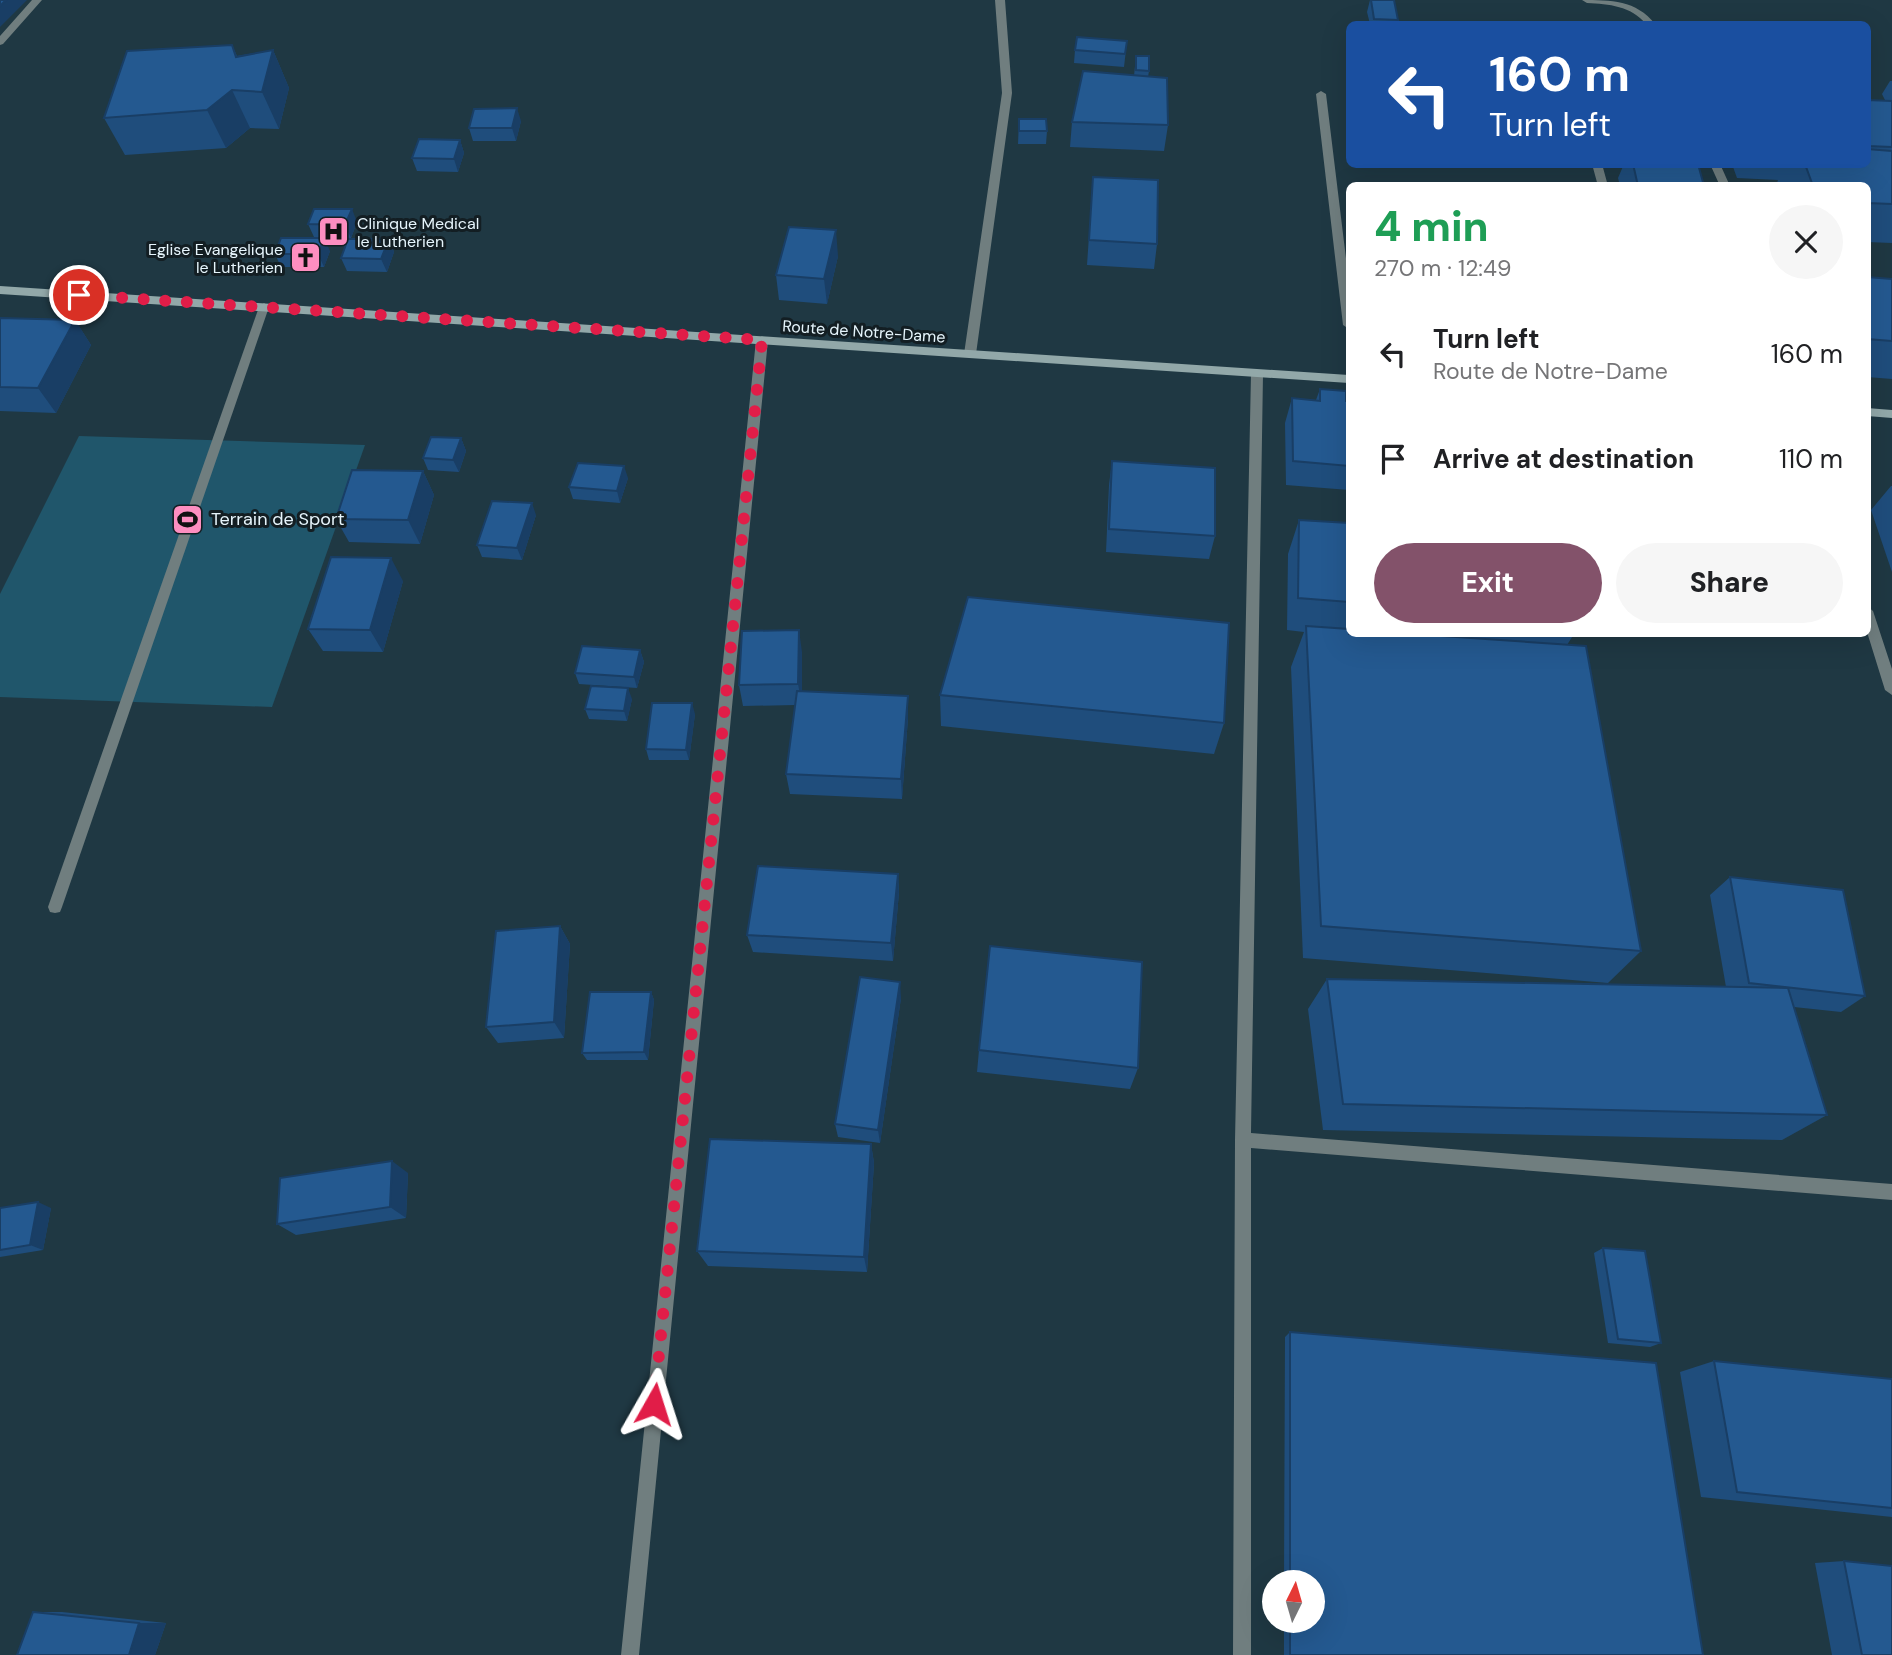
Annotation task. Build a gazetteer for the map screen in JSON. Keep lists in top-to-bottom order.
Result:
{
  "streets": {
    "street": ["Route de Notre-Dame"]
  },
  "places": {
    "hospital": ["Clinique Medical le Lutherien"],
    "church": ["Eglise Evangelique le Lutherien"],
    "sports": ["Terrain de Sport"]
  },
  "north": "top",
  "page": {
    "turn": ["160 m", "Turn left"],
    "heading": ["4 min", "270 m · 12:49"],
    "list": [
      {
        "name": "Turn left",
        "note": "Route de Notre-Dame",
        "value": "160 m"
      },
      {
        "name": "Arrive at destination",
        "value": "110 m"
      }
    ],
    "buttons": ["Exit", "Share"]
  }
}
